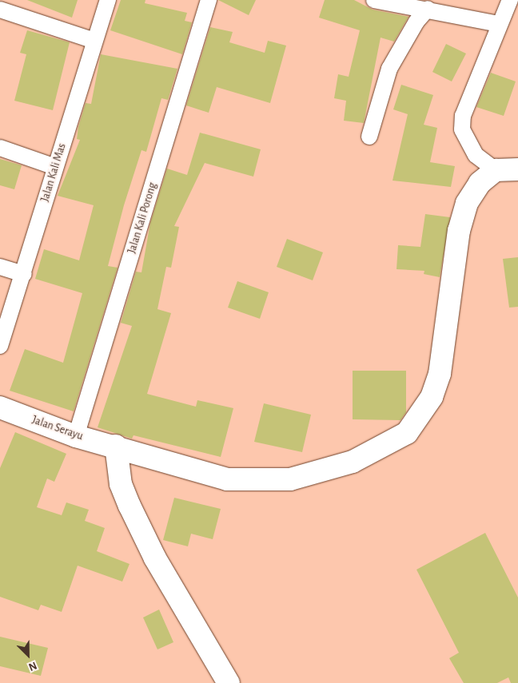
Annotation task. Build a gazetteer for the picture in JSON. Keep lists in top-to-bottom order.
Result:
{
  "streets": {
    "street": ["Jalan Kali Mas", "Jalan Kali Porong", "Jalan Serayu"]
  },
  "crossings": [
    ["Jalan Kali Porong", "Jalan Serayu"]
  ],
  "north": "bottom right"
}
